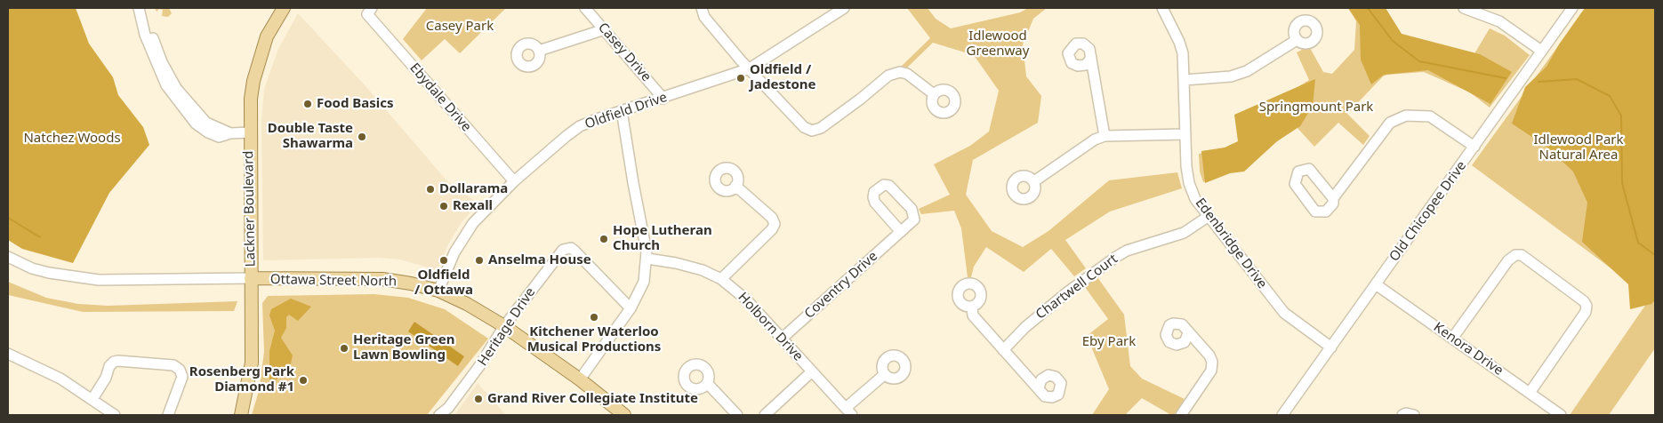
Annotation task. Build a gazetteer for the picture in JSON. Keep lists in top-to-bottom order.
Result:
{
  "streets": {
    "main road": ["Lackner Boulevard", "Ottawa Street North"],
    "street": [
      "Casey Drive",
      "Ebydale Drive",
      "Oldfield Drive",
      "Old Chicopee Drive",
      "Edenbridge Drive",
      "Coventry Drive",
      "Chartwell Court",
      "Heritage Drive",
      "Holborn Drive",
      "Kenora Drive"
    ]
  },
  "crossings": [
    ["Casey Drive", "Oldfield Drive"],
    ["Ebydale Drive", "Oldfield Drive"],
    ["Oldfield Drive", "Ottawa Street North"],
    ["Lackner Boulevard", "Ottawa Street North"],
    ["Old Chicopee Drive", "Edenbridge Drive"],
    ["Old Chicopee Drive", "Kenora Drive"],
    ["Edenbridge Drive", "Chartwell Court"],
    ["Ottawa Street North", "Heritage Drive"],
    ["Coventry Drive", "Holborn Drive"]
  ],
  "parks": [
    "Casey Park",
    "Idlewood Greenway",
    "Springmount Park",
    "Natchez Woods",
    "Idlewood Park Natural Area",
    "Eby Park"
  ],
  "places": [
    "Oldfield / Jadestone",
    "Food Basics",
    "Double Taste Shawarma",
    "Dollarama",
    "Rexall",
    "Hope Lutheran Church",
    "Oldfield / Ottawa",
    "Anselma House",
    "Kitchener Waterloo Musical Productions",
    "Heritage Green Lawn Bowling",
    "Rosenberg Park Diamond #1",
    "Grand River Collegiate Institute"
  ]
}
